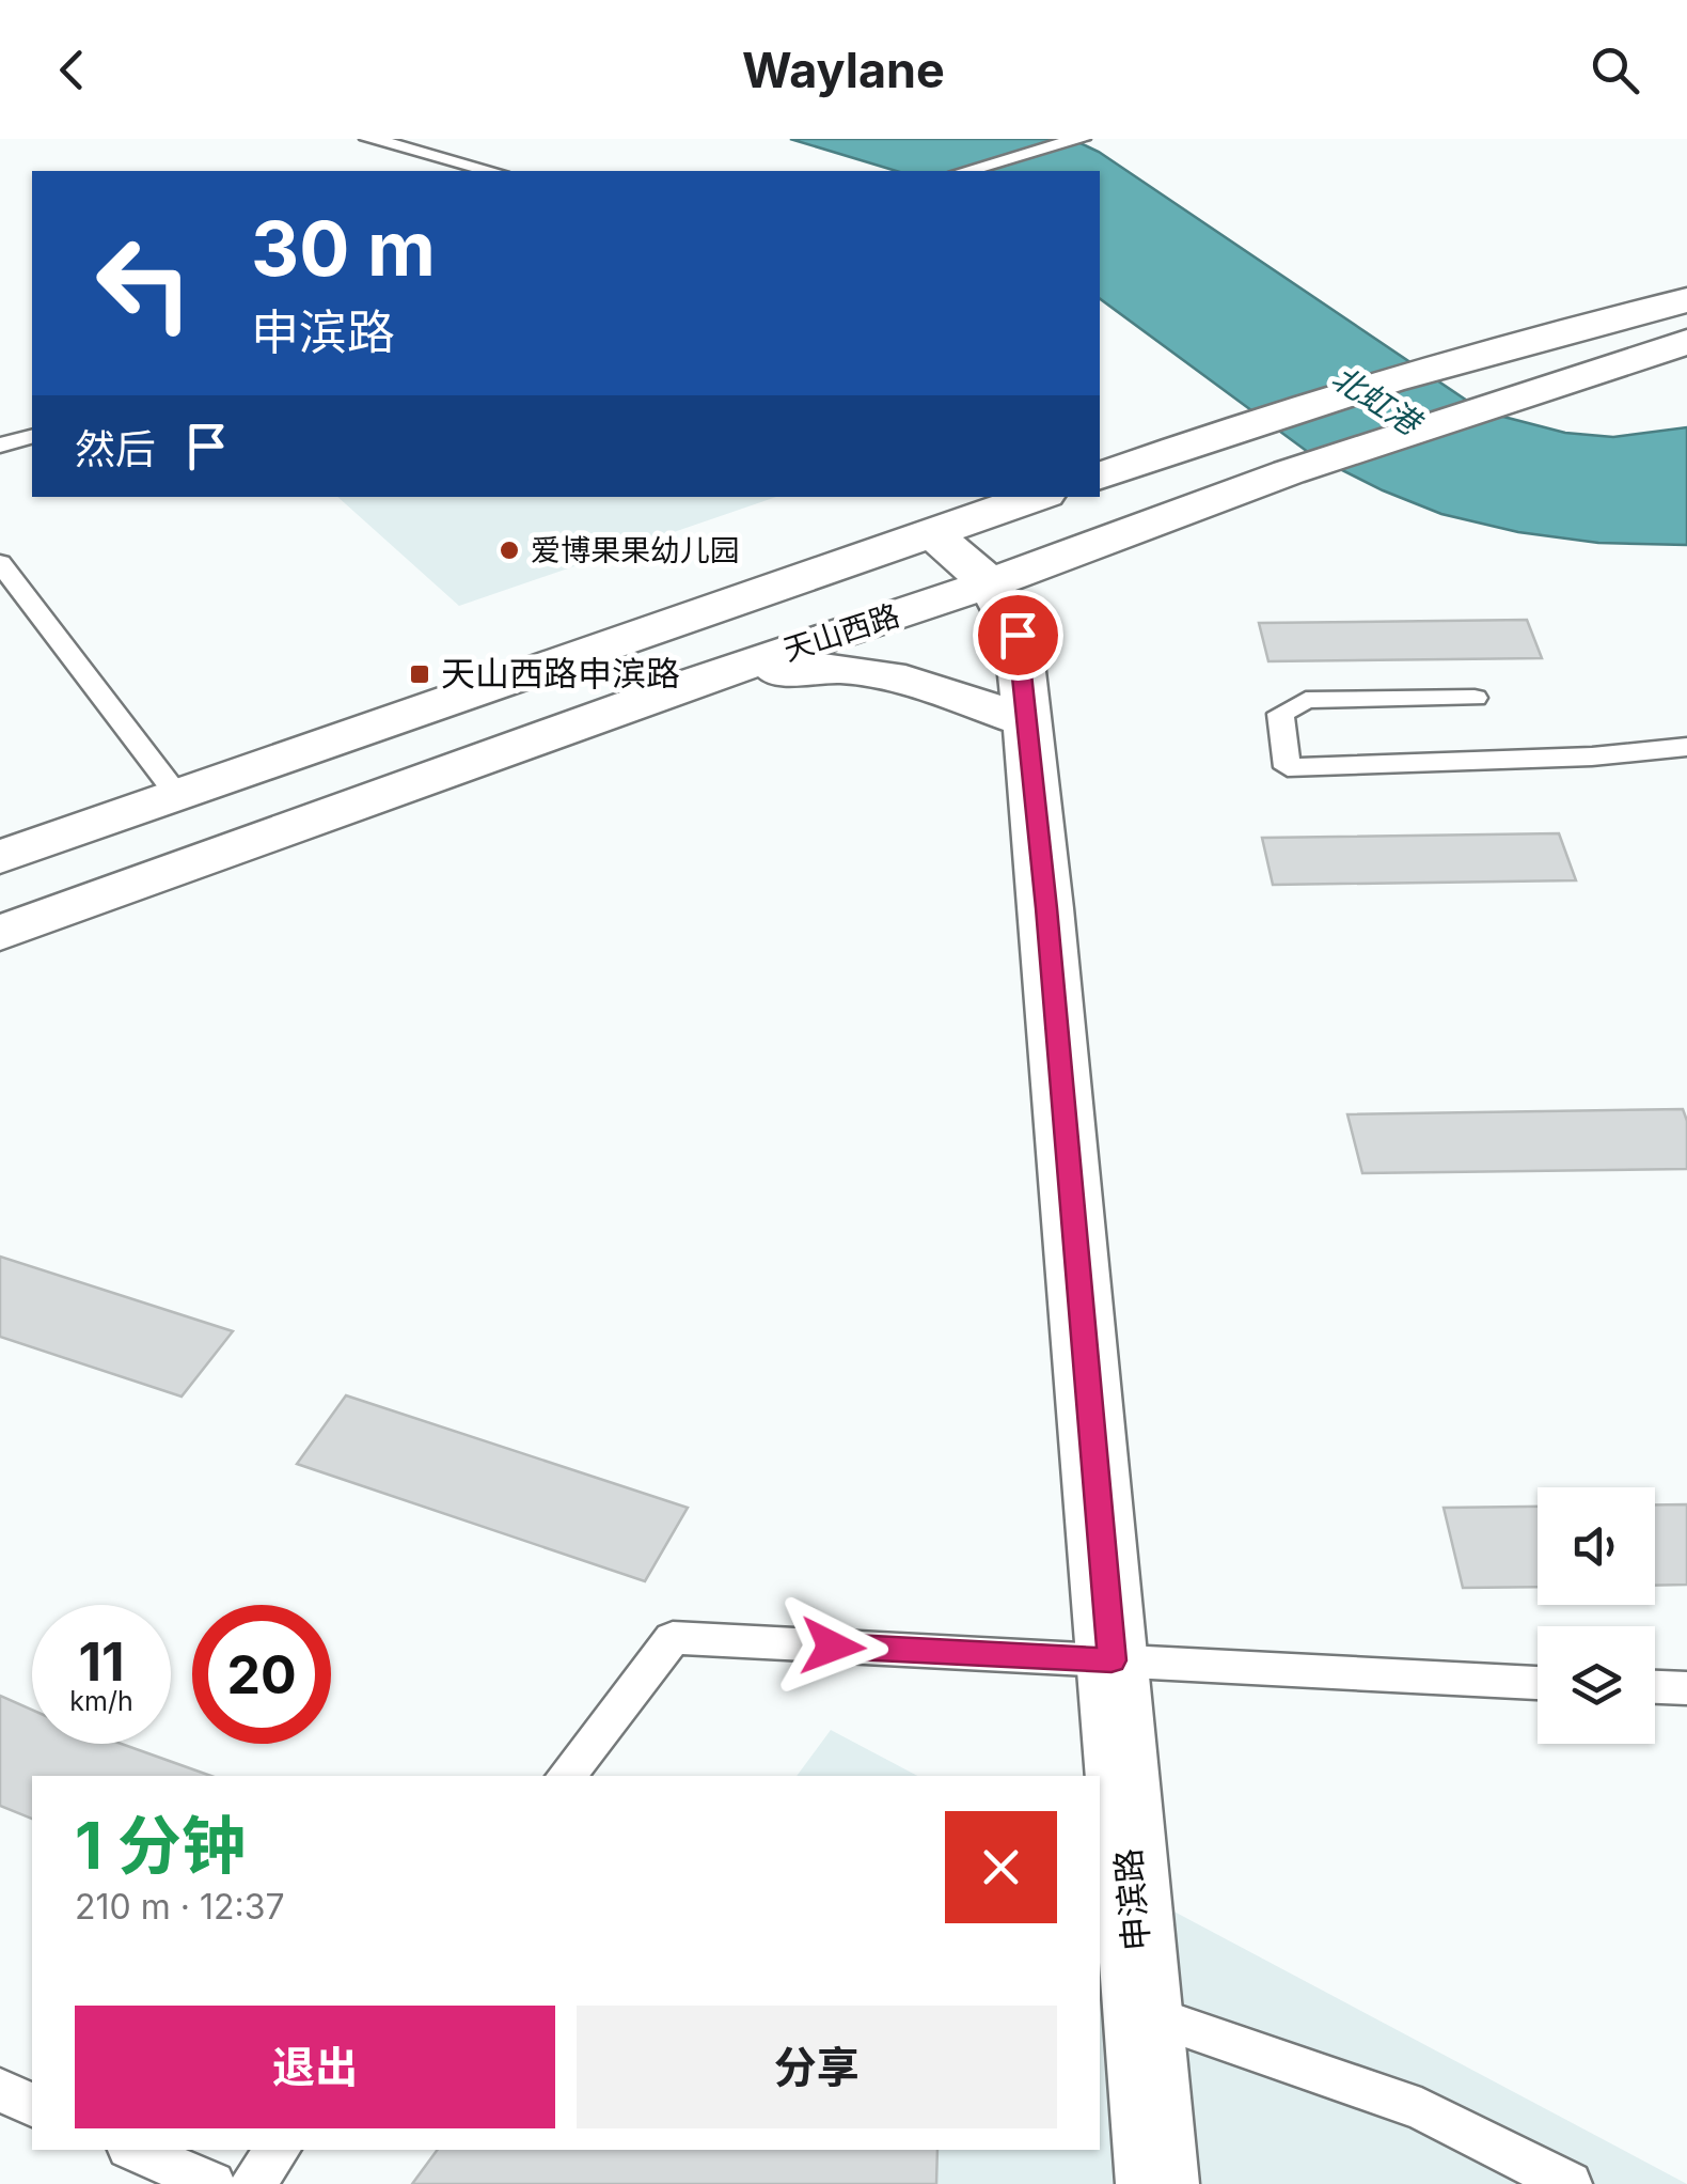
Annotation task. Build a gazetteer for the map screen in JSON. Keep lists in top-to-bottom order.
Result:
{
  "streets": {
    "main road": ["天山西路", "申滨路"]
  },
  "crossings": [
    ["天山西路", "申滨路"]
  ],
  "water": ["北虹港"],
  "places": {
    "other": ["爱博果果幼儿园"],
    "transit": ["天山西路申滨路"]
  },
  "page": {
    "header": "Waylane",
    "turn": ["30 m", "申滨路"],
    "then": "然后",
    "speed": "11 km/h",
    "limit": "20",
    "heading": ["1 分钟", "210 m · 12:37"],
    "buttons": ["退出", "分享"]
  }
}
